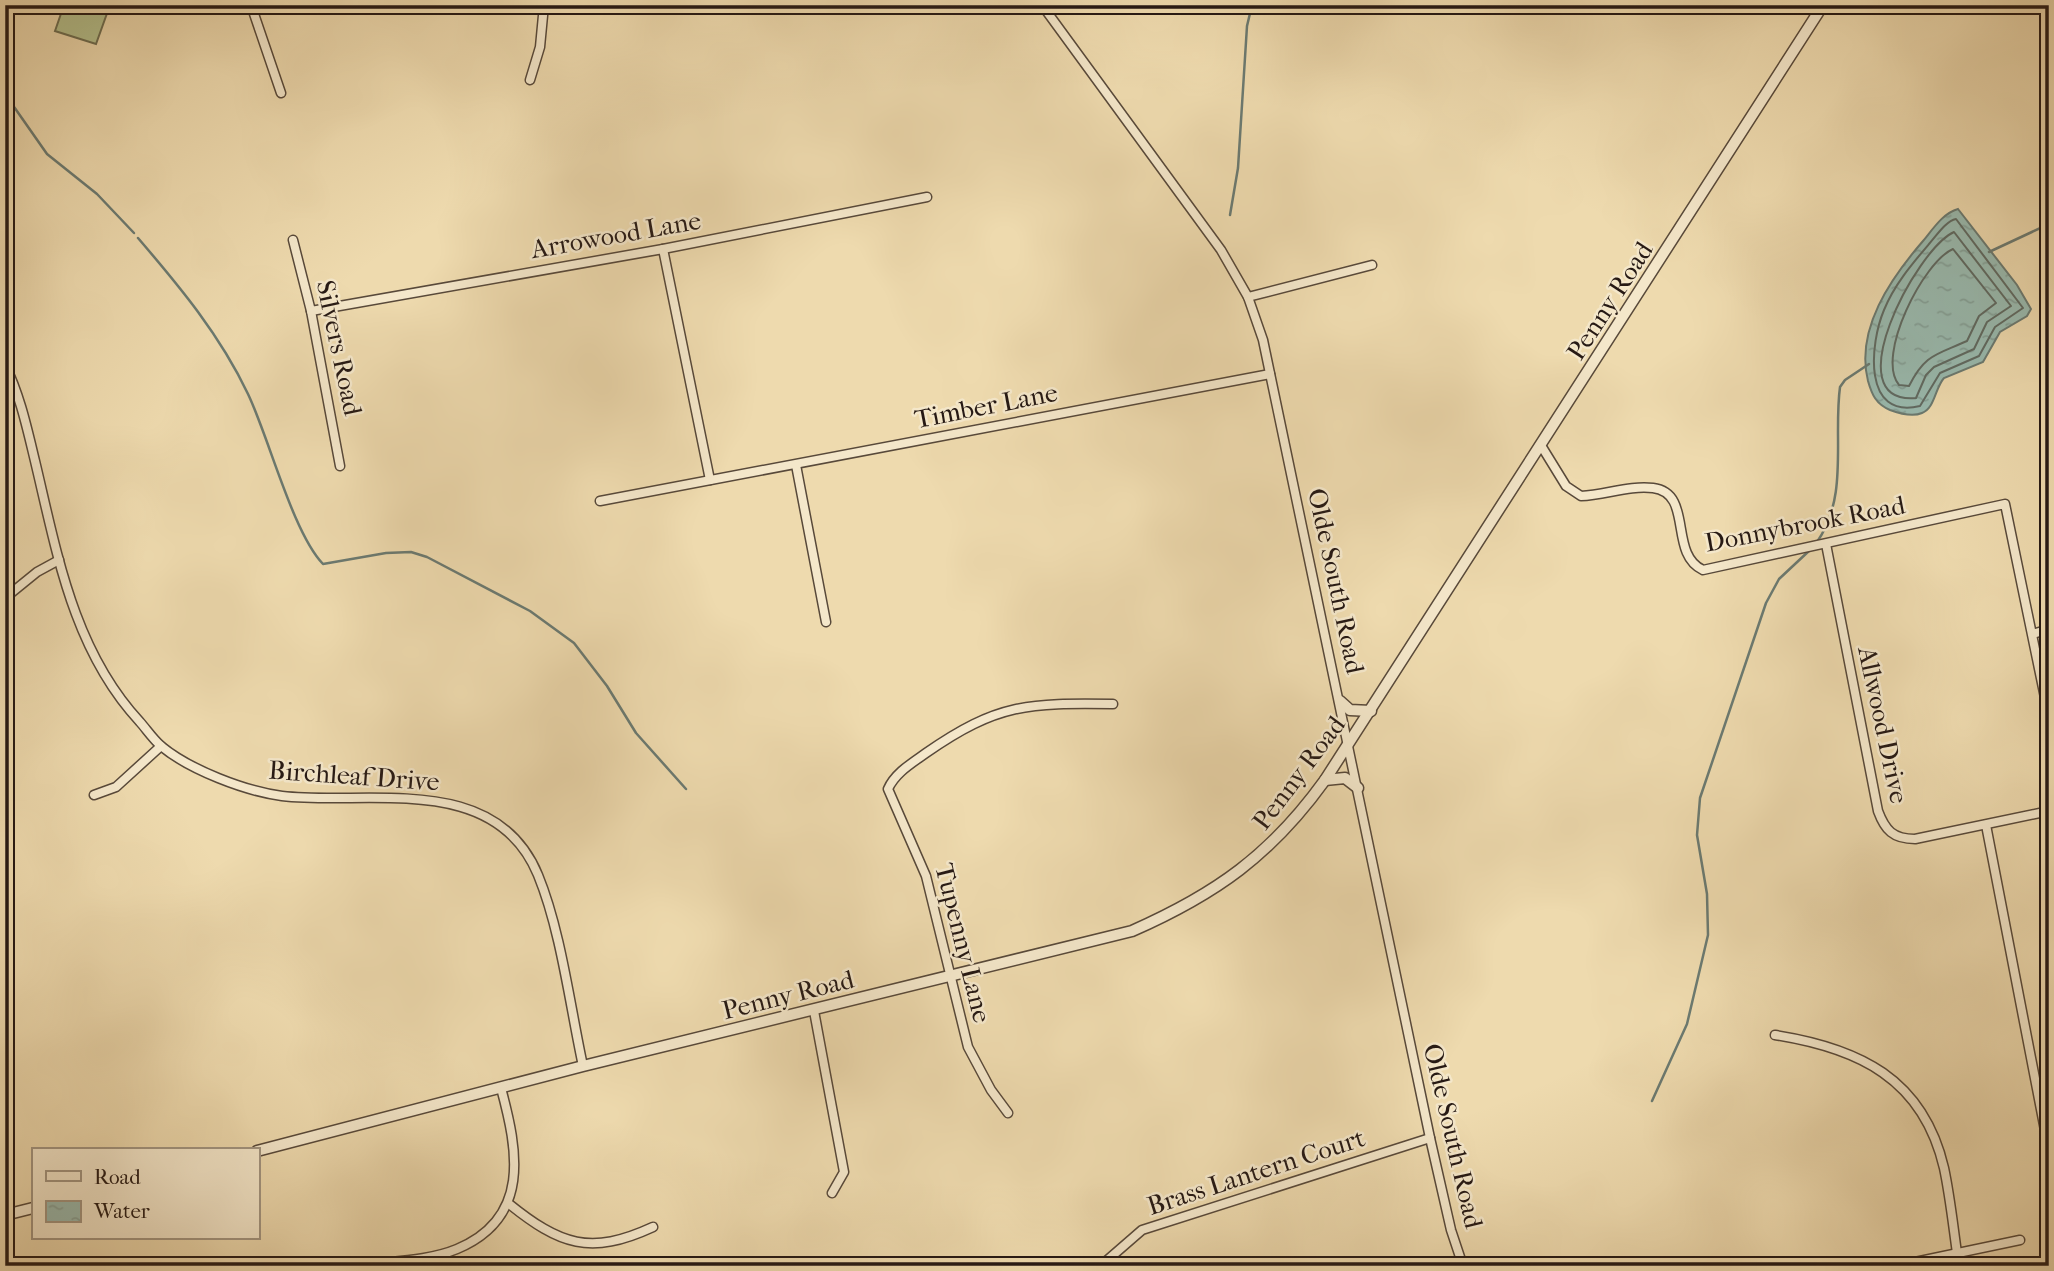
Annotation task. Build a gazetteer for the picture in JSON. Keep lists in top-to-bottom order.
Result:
{
  "streets": {
    "street": [
      "Arrowood Lane",
      "Penny Road",
      "Silvers Road",
      "Timber Lane",
      "Donnybrook Road",
      "Olde South Road",
      "Allwood Drive",
      "Birchleaf Drive",
      "Tupenny Lane",
      "Brass Lantern Court"
    ]
  },
  "crossings": [
    ["Arrowood Lane", "Silvers Road"],
    ["Penny Road", "Donnybrook Road"],
    ["Penny Road", "Olde South Road"],
    ["Penny Road", "Birchleaf Drive"],
    ["Penny Road", "Tupenny Lane"],
    ["Timber Lane", "Olde South Road"],
    ["Donnybrook Road", "Allwood Drive"],
    ["Olde South Road", "Brass Lantern Court"]
  ],
  "legend": ["Road", "Water"]
}
